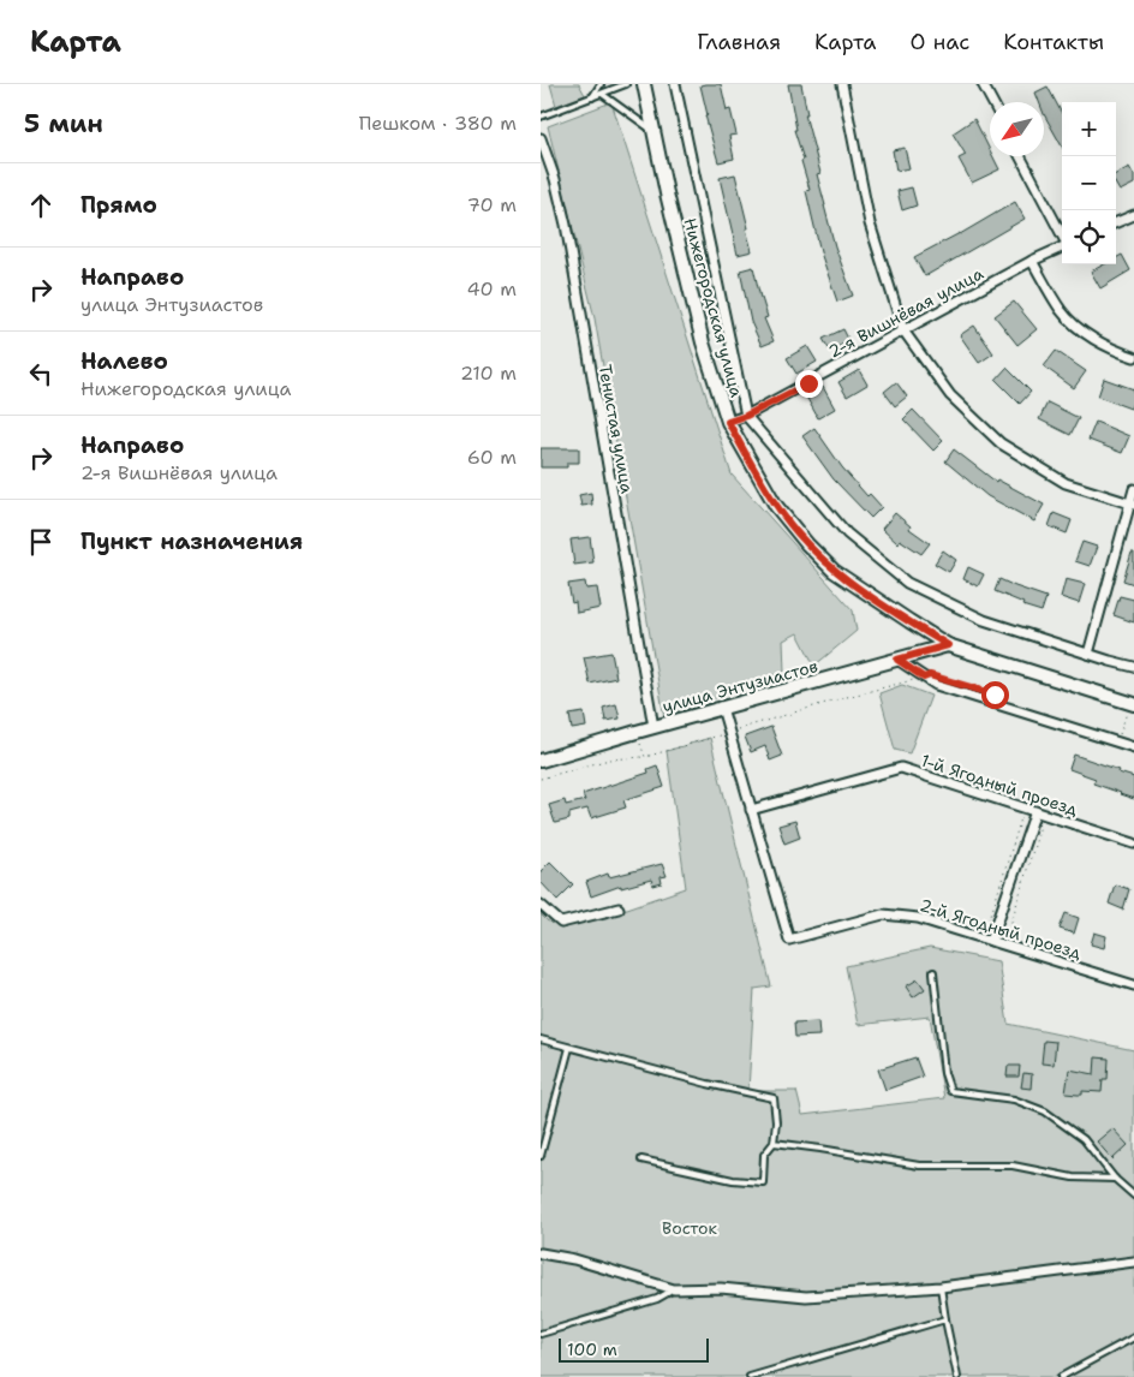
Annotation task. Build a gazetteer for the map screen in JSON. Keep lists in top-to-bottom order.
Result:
{
  "streets": {
    "street": [
      "Нижегородская улица",
      "2-я Вишнёвая улица",
      "Тенистая улица",
      "улица Энтузиастов",
      "1-й Ягодный проезд",
      "2-й Ягодный проезд"
    ]
  },
  "crossings": [
    ["Нижегородская улица", "2-я Вишнёвая улица"],
    ["Нижегородская улица", "улица Энтузиастов"],
    ["Тенистая улица", "улица Энтузиастов"],
    ["1-й Ягодный проезд", "2-й Ягодный проезд"]
  ],
  "parks": ["Восток"],
  "scale_bar": "100 m",
  "north": "bottom left",
  "page": {
    "header": "Карта",
    "nav": [
      "Главная",
      "Карта",
      "О нас",
      "Контакты"
    ],
    "heading": ["5 мин", "Пешком · 380 m"],
    "map_buttons": ["+", "−"],
    "list": [
      ["Прямо", "70 m"],
      ["Направо", "улица Энтузиастов", "40 m"],
      ["Налево", "Нижегородская улица", "210 m"],
      ["Направо", "2-я Вишнёвая улица", "60 m"],
      "Пункт назначения"
    ],
    "scale": "100 m"
  }
}
